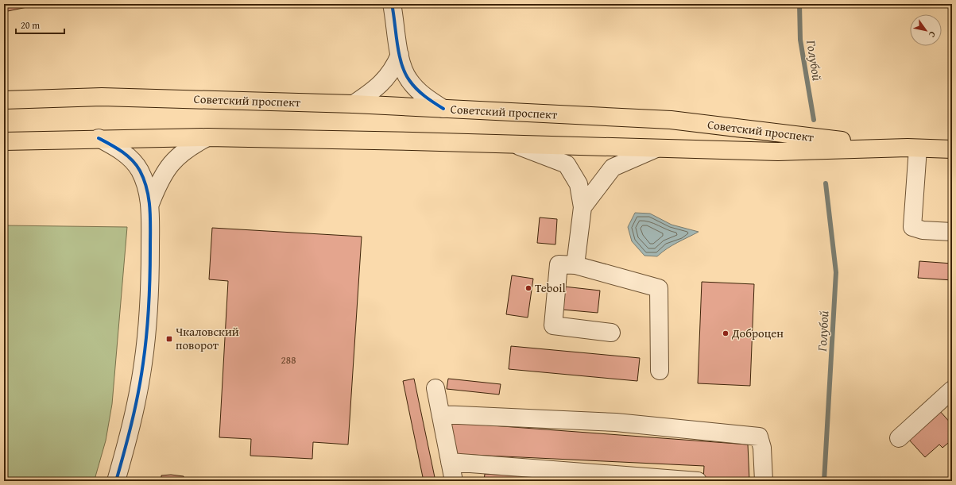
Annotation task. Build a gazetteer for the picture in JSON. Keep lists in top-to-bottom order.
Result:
{
  "streets": {
    "main road": ["Советский проспект"]
  },
  "water": ["Голубой"],
  "places": {
    "other": ["Teboil", "Доброцен"],
    "transit": ["Чкаловский поворот"]
  },
  "house_numbers": ["288"],
  "scale_bar": "20 m",
  "north": "bottom right"
}
